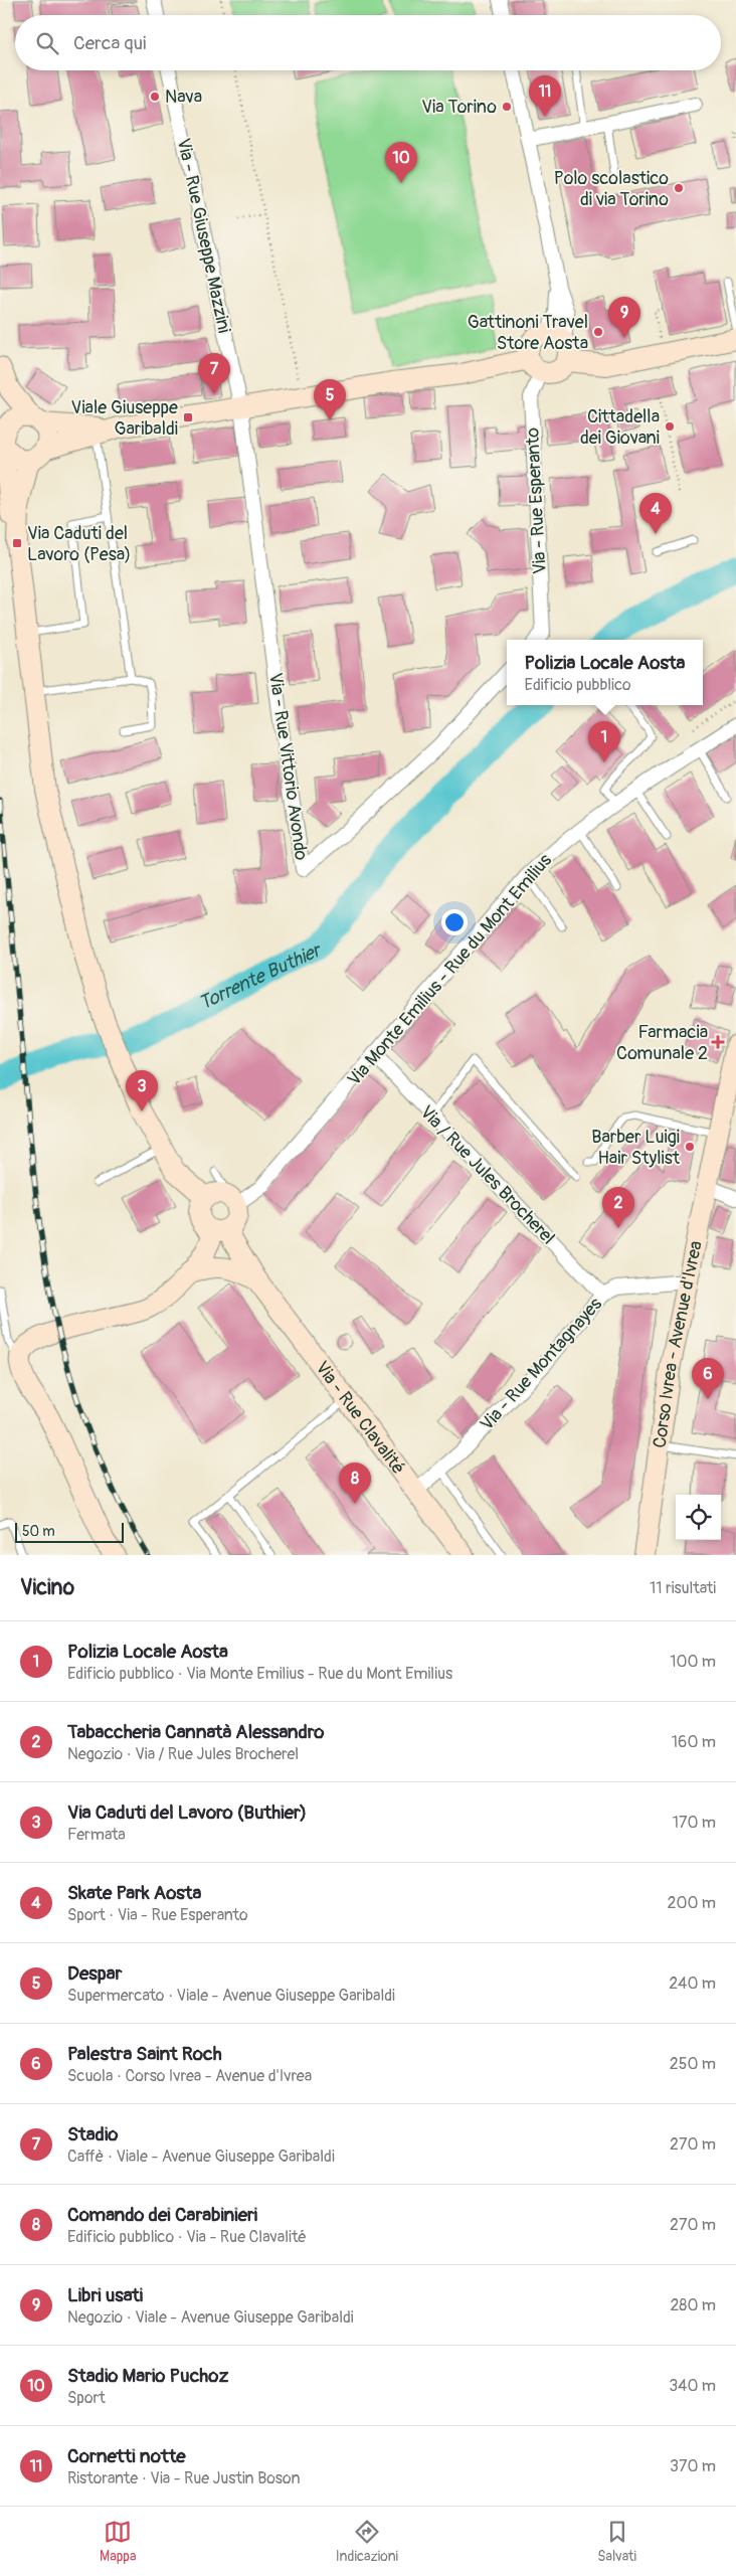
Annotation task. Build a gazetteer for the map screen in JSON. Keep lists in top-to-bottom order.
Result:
{
  "streets": {
    "street": [
      "Via - Rue Giuseppe Mazzini",
      "Via - Rue Esperanto",
      "Via - Rue Vittorio Avondo",
      "Via Monte Emilius - Rue du Mont Emilius",
      "Via / Rue Jules Brocherel",
      "Corso Ivrea - Avenue d'Ivrea",
      "Via - Rue Montagnayes",
      "Via - Rue Clavalité"
    ]
  },
  "crossings": [
    ["Via - Rue Giuseppe Mazzini", "Via - Rue Vittorio Avondo"],
    ["Via Monte Emilius - Rue du Mont Emilius", "Via / Rue Jules Brocherel"],
    ["Via Monte Emilius - Rue du Mont Emilius", "Via - Rue Clavalité"],
    ["Via / Rue Jules Brocherel", "Via - Rue Montagnayes"],
    ["Corso Ivrea - Avenue d'Ivrea", "Via - Rue Montagnayes"],
    ["Via - Rue Montagnayes", "Via - Rue Clavalité"]
  ],
  "water": ["Torrente Buthier"],
  "places": {
    "other": [
      "Nava",
      "Via Torino",
      "Polo scolastico di via Torino",
      "Gattinoni Travel Store Aosta",
      "Cittadella dei Giovani",
      "Barber Luigi Hair Stylist"
    ],
    "transit": ["Viale Giuseppe Garibaldi", "Via Caduti del Lavoro (Pesa)"],
    "health": ["Farmacia Comunale 2"]
  },
  "scale_bar": "50 m",
  "page": {
    "search": "Cerca qui",
    "pins": [
      "11",
      "10",
      "9",
      "7",
      "5",
      "4",
      "1",
      "3",
      "2",
      "6",
      "8"
    ],
    "popup": ["Polizia Locale Aosta", "Edificio pubblico"],
    "scale": "50 m",
    "heading": ["Vicino", "11 risultati"],
    "list": [
      {
        "mark": "1",
        "name": "Polizia Locale Aosta",
        "note": "Edificio pubblico · Via Monte Emilius - Rue du Mont Emilius",
        "value": "100 m"
      },
      {
        "mark": "2",
        "name": "Tabaccheria Cannatà Alessandro",
        "note": "Negozio · Via / Rue Jules Brocherel",
        "value": "160 m"
      },
      {
        "mark": "3",
        "name": "Via Caduti del Lavoro (Buthier)",
        "note": "Fermata",
        "value": "170 m"
      },
      {
        "mark": "4",
        "name": "Skate Park Aosta",
        "note": "Sport · Via - Rue Esperanto",
        "value": "200 m"
      },
      {
        "mark": "5",
        "name": "Despar",
        "note": "Supermercato · Viale - Avenue Giuseppe Garibaldi",
        "value": "240 m"
      },
      {
        "mark": "6",
        "name": "Palestra Saint Roch",
        "note": "Scuola · Corso Ivrea - Avenue d'Ivrea",
        "value": "250 m"
      },
      {
        "mark": "7",
        "name": "Stadio",
        "note": "Caffè · Viale - Avenue Giuseppe Garibaldi",
        "value": "270 m"
      },
      {
        "mark": "8",
        "name": "Comando dei Carabinieri",
        "note": "Edificio pubblico · Via - Rue Clavalité",
        "value": "270 m"
      },
      {
        "mark": "9",
        "name": "Libri usati",
        "note": "Negozio · Viale - Avenue Giuseppe Garibaldi",
        "value": "280 m"
      },
      {
        "mark": "10",
        "name": "Stadio Mario Puchoz",
        "note": "Sport",
        "value": "340 m"
      },
      {
        "mark": "11",
        "name": "Cornetti notte",
        "note": "Ristorante · Via - Rue Justin Boson",
        "value": "370 m"
      }
    ],
    "nav": ["Mappa", "Indicazioni", "Salvati"]
  }
}
